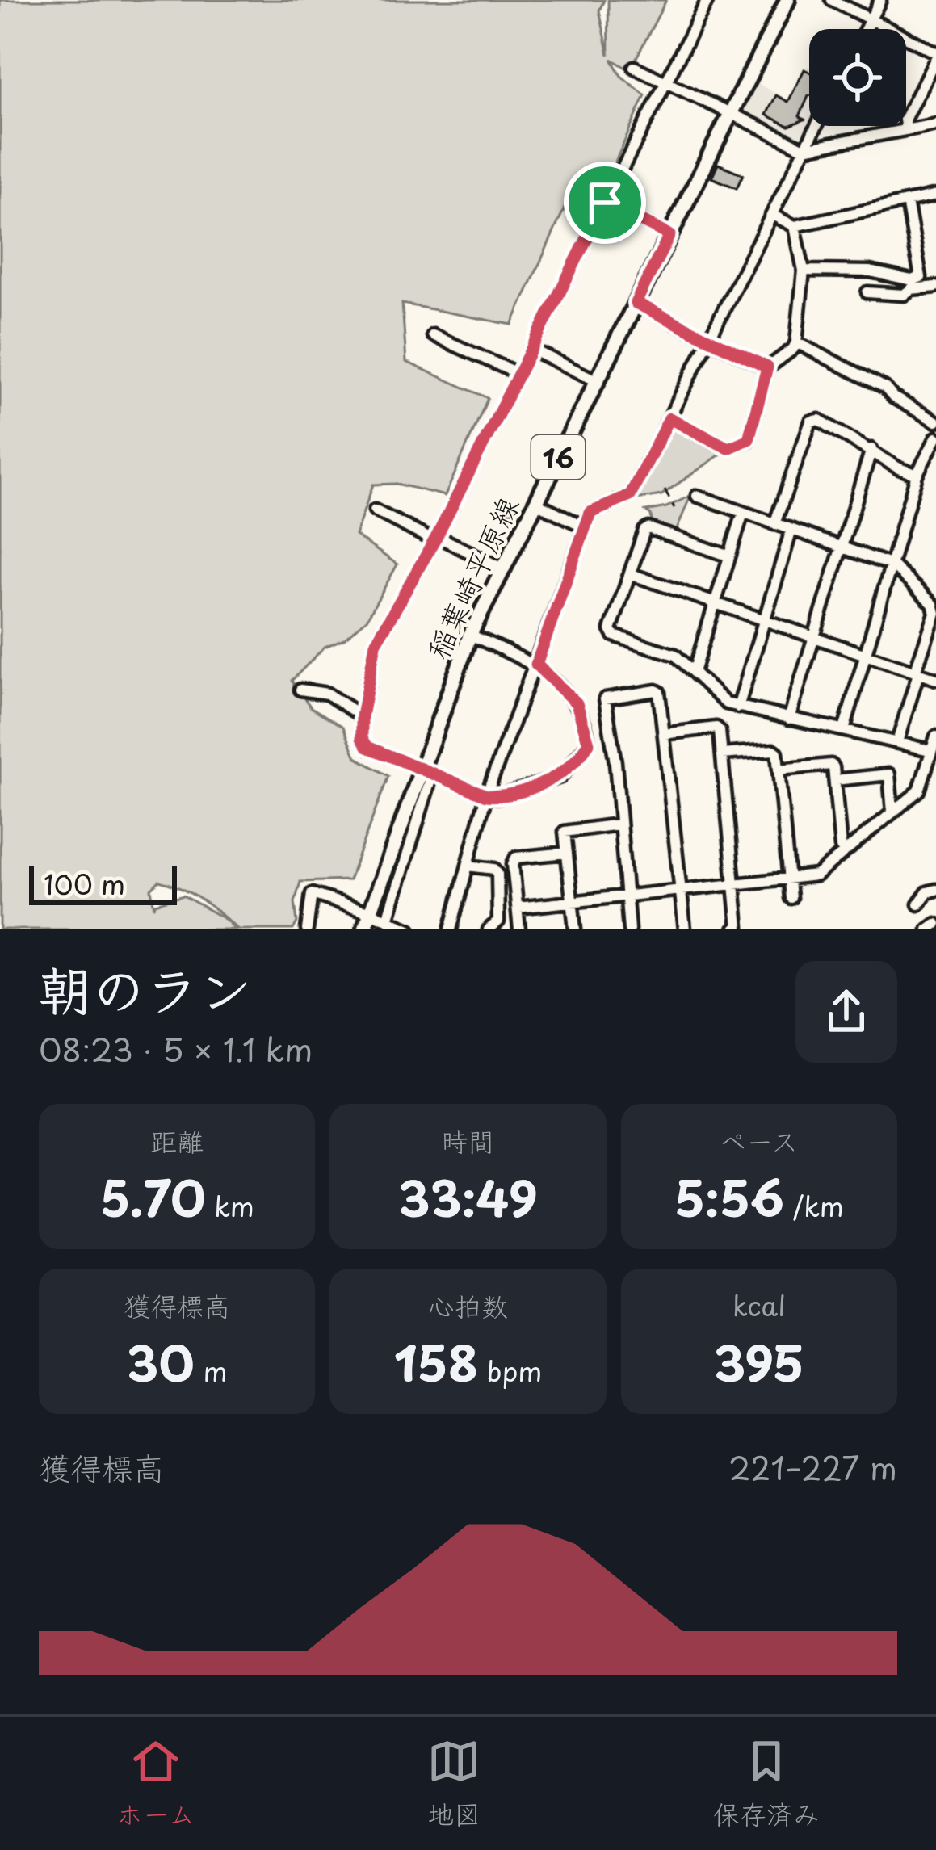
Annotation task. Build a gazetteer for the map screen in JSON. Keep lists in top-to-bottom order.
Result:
{
  "streets": {
    "main road": ["16", "稲葉崎平原線"]
  },
  "scale_bar": "100 m",
  "page": {
    "scale": "100 m",
    "heading": ["朝のラン", "08:23 · 5 × 1.1 km"],
    "stats": [
      ["距離", "5.70 km"],
      ["時間", "33:49"],
      ["ペース", "5:56 /km"],
      ["獲得標高", "30 m"],
      ["心拍数", "158 bpm"],
      ["kcal", "395"]
    ],
    "chart": ["獲得標高", "221–227 m"],
    "tabs": ["ホーム", "地図", "保存済み"]
  }
}
